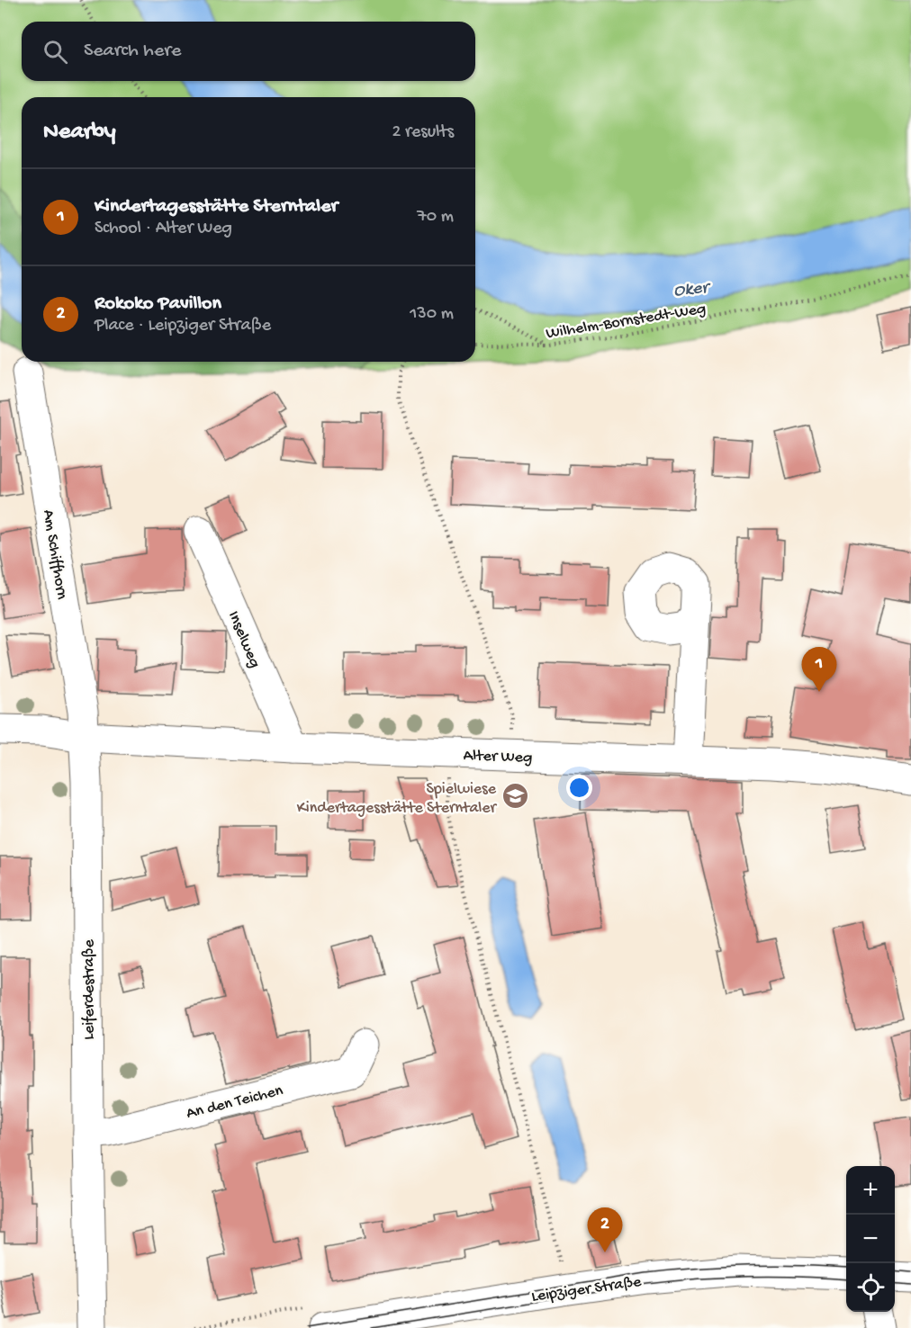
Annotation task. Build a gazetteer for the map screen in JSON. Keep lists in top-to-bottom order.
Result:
{
  "streets": {
    "street": [
      "Am Schiffhorn",
      "Inselweg",
      "Alter Weg",
      "Leiferdestraße",
      "An den Teichen",
      "Leipziger Straße"
    ],
    "path": ["Wilhelm-Bornstedt-Weg"]
  },
  "crossings": [
    ["Am Schiffhorn", "Alter Weg"],
    ["Am Schiffhorn", "Leiferdestraße"],
    ["Inselweg", "Alter Weg"],
    ["Alter Weg", "Leiferdestraße"],
    ["Leiferdestraße", "An den Teichen"]
  ],
  "water": ["Oker"],
  "places": {
    "school or university": ["Spielwiese Kindertagesstätte Sterntaler"]
  },
  "page": {
    "search": "Search here",
    "heading": ["Nearby", "2 results"],
    "list": [
      {
        "mark": "1",
        "name": "Kindertagesstätte Sterntaler",
        "note": "School · Alter Weg",
        "value": "70 m"
      },
      {
        "mark": "2",
        "name": "Rokoko Pavillon",
        "note": "Place · Leipziger Straße",
        "value": "130 m"
      }
    ],
    "pins": ["1", "2"],
    "map_buttons": ["+", "−"]
  }
}
